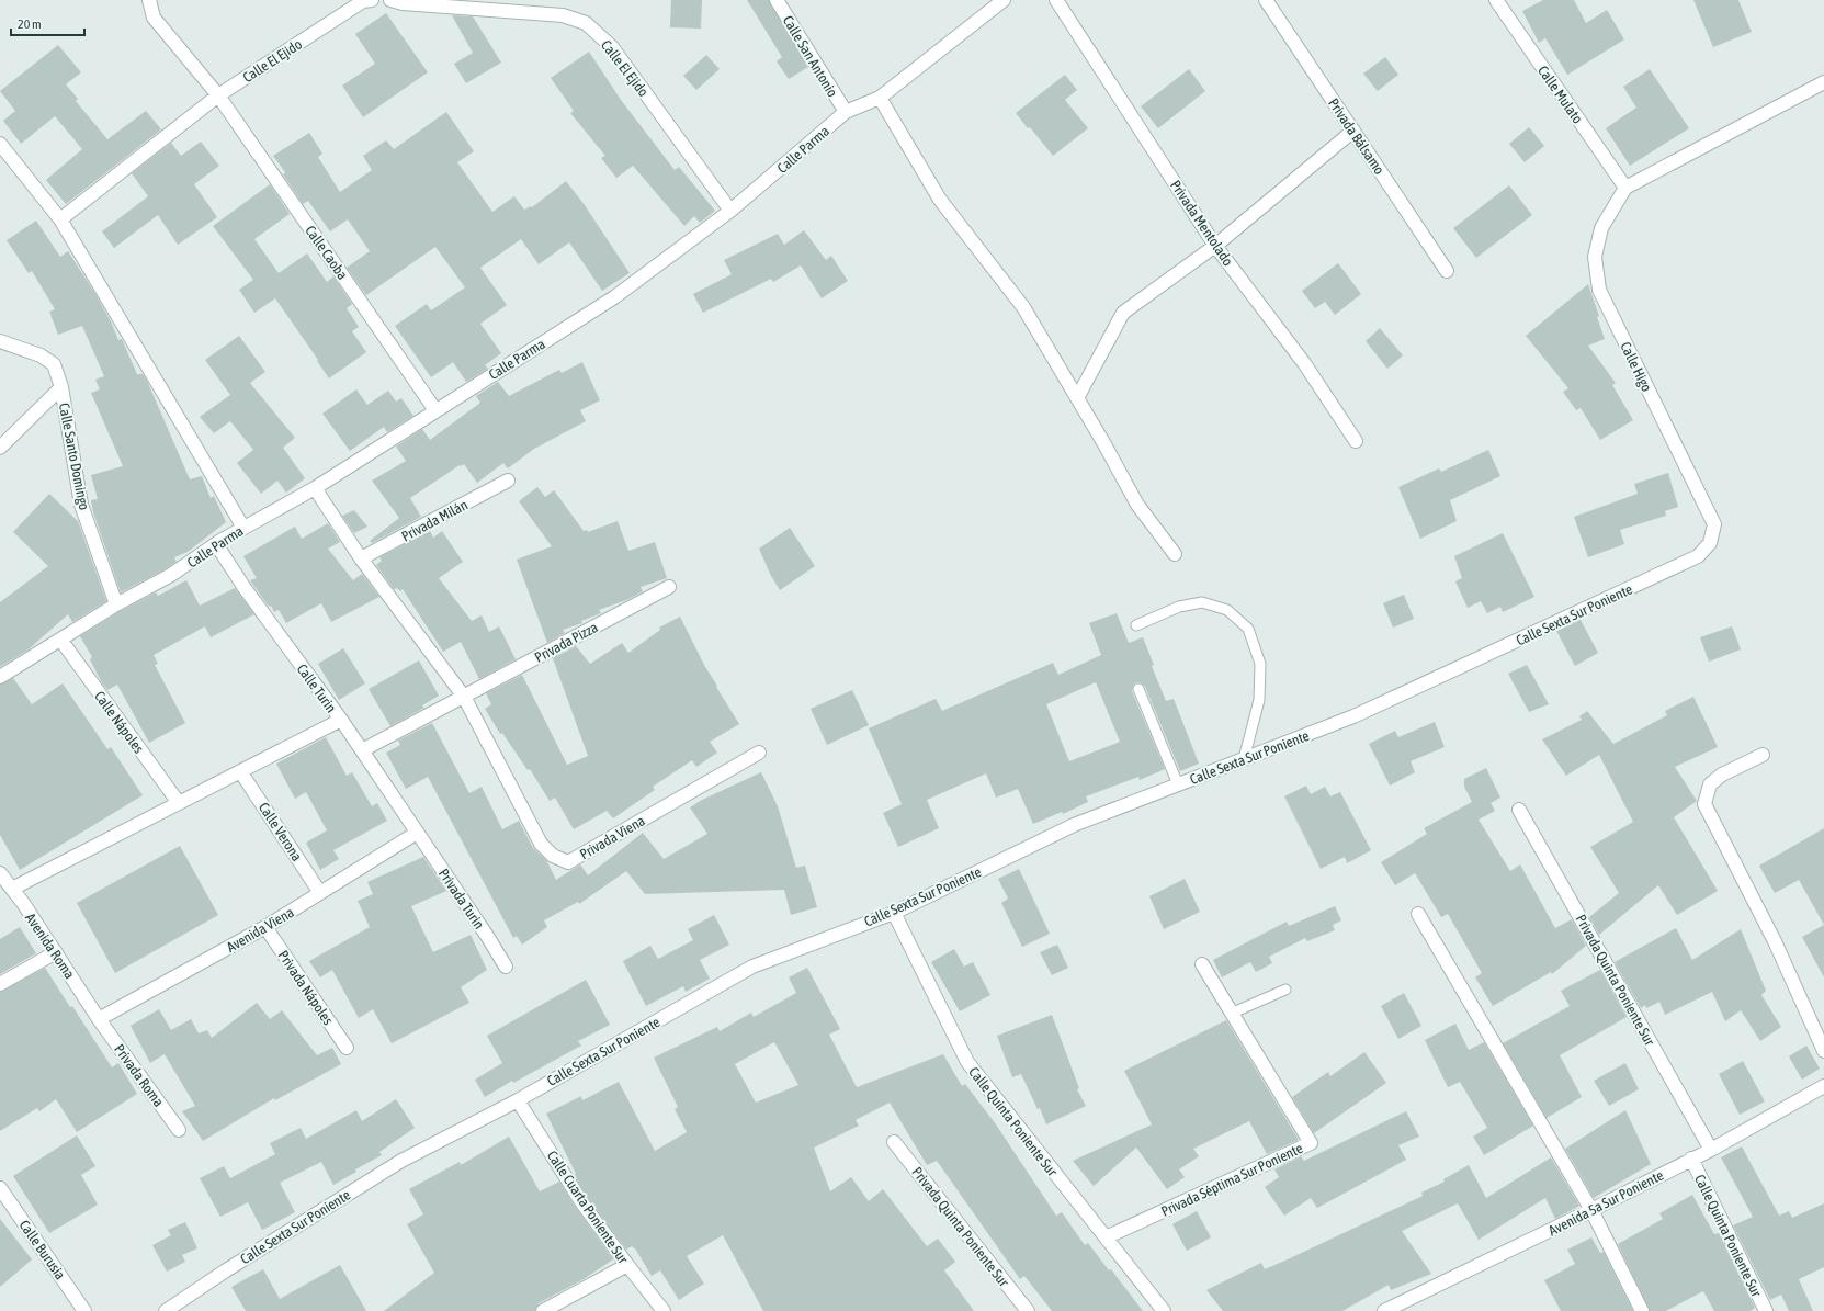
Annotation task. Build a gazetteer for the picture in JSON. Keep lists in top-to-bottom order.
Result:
{
  "streets": {
    "street": [
      "Calle San Antonio",
      "Calle El Ejido",
      "Calle Mulato",
      "Privada Bálsamo",
      "Calle Parma",
      "Privada Mentolado",
      "Calle Caoba",
      "Calle Higo",
      "Calle Santo Domingo",
      "Privada Milán",
      "Calle Sexta Sur Poniente",
      "Privada Pizza",
      "Calle Turin",
      "Calle Nápoles",
      "Calle Verona",
      "Privada Viena",
      "Privada Turin",
      "Avenida Viena",
      "Avenida Roma",
      "Privada Quinta Poniente Sur",
      "Privada Nápoles",
      "Privada Roma",
      "Calle Quinta Poniente Sur",
      "Privada Séptima Sur Poniente",
      "Avenida 5a Sur Poniente",
      "Calle Cuarta Poniente Sur",
      "Calle Burusia"
    ]
  },
  "crossings": [
    ["Calle San Antonio", "Calle Parma"],
    ["Calle El Ejido", "Calle Parma"],
    ["Calle El Ejido", "Calle Caoba"],
    ["Calle Mulato", "Calle Higo"],
    ["Calle Parma", "Calle Caoba"],
    ["Calle Parma", "Calle Santo Domingo"],
    ["Calle Parma", "Calle Turin"],
    ["Calle Parma", "Calle Nápoles"],
    ["Calle Higo", "Calle Sexta Sur Poniente"],
    ["Calle Sexta Sur Poniente", "Calle Quinta Poniente Sur"],
    ["Calle Sexta Sur Poniente", "Calle Cuarta Poniente Sur"],
    ["Privada Pizza", "Calle Turin"],
    ["Privada Pizza", "Privada Viena"],
    ["Calle Turin", "Privada Turin"],
    ["Calle Turin", "Avenida Viena"],
    ["Calle Verona", "Avenida Viena"],
    ["Privada Turin", "Avenida Viena"],
    ["Avenida Viena", "Avenida Roma"],
    ["Avenida Viena", "Privada Nápoles"],
    ["Avenida Viena", "Privada Roma"],
    ["Avenida Roma", "Privada Roma"],
    ["Privada Quinta Poniente Sur", "Avenida 5a Sur Poniente"],
    ["Calle Quinta Poniente Sur", "Privada Séptima Sur Poniente"],
    ["Calle Quinta Poniente Sur", "Avenida 5a Sur Poniente"]
  ],
  "scale_bar": "20 m"
}
